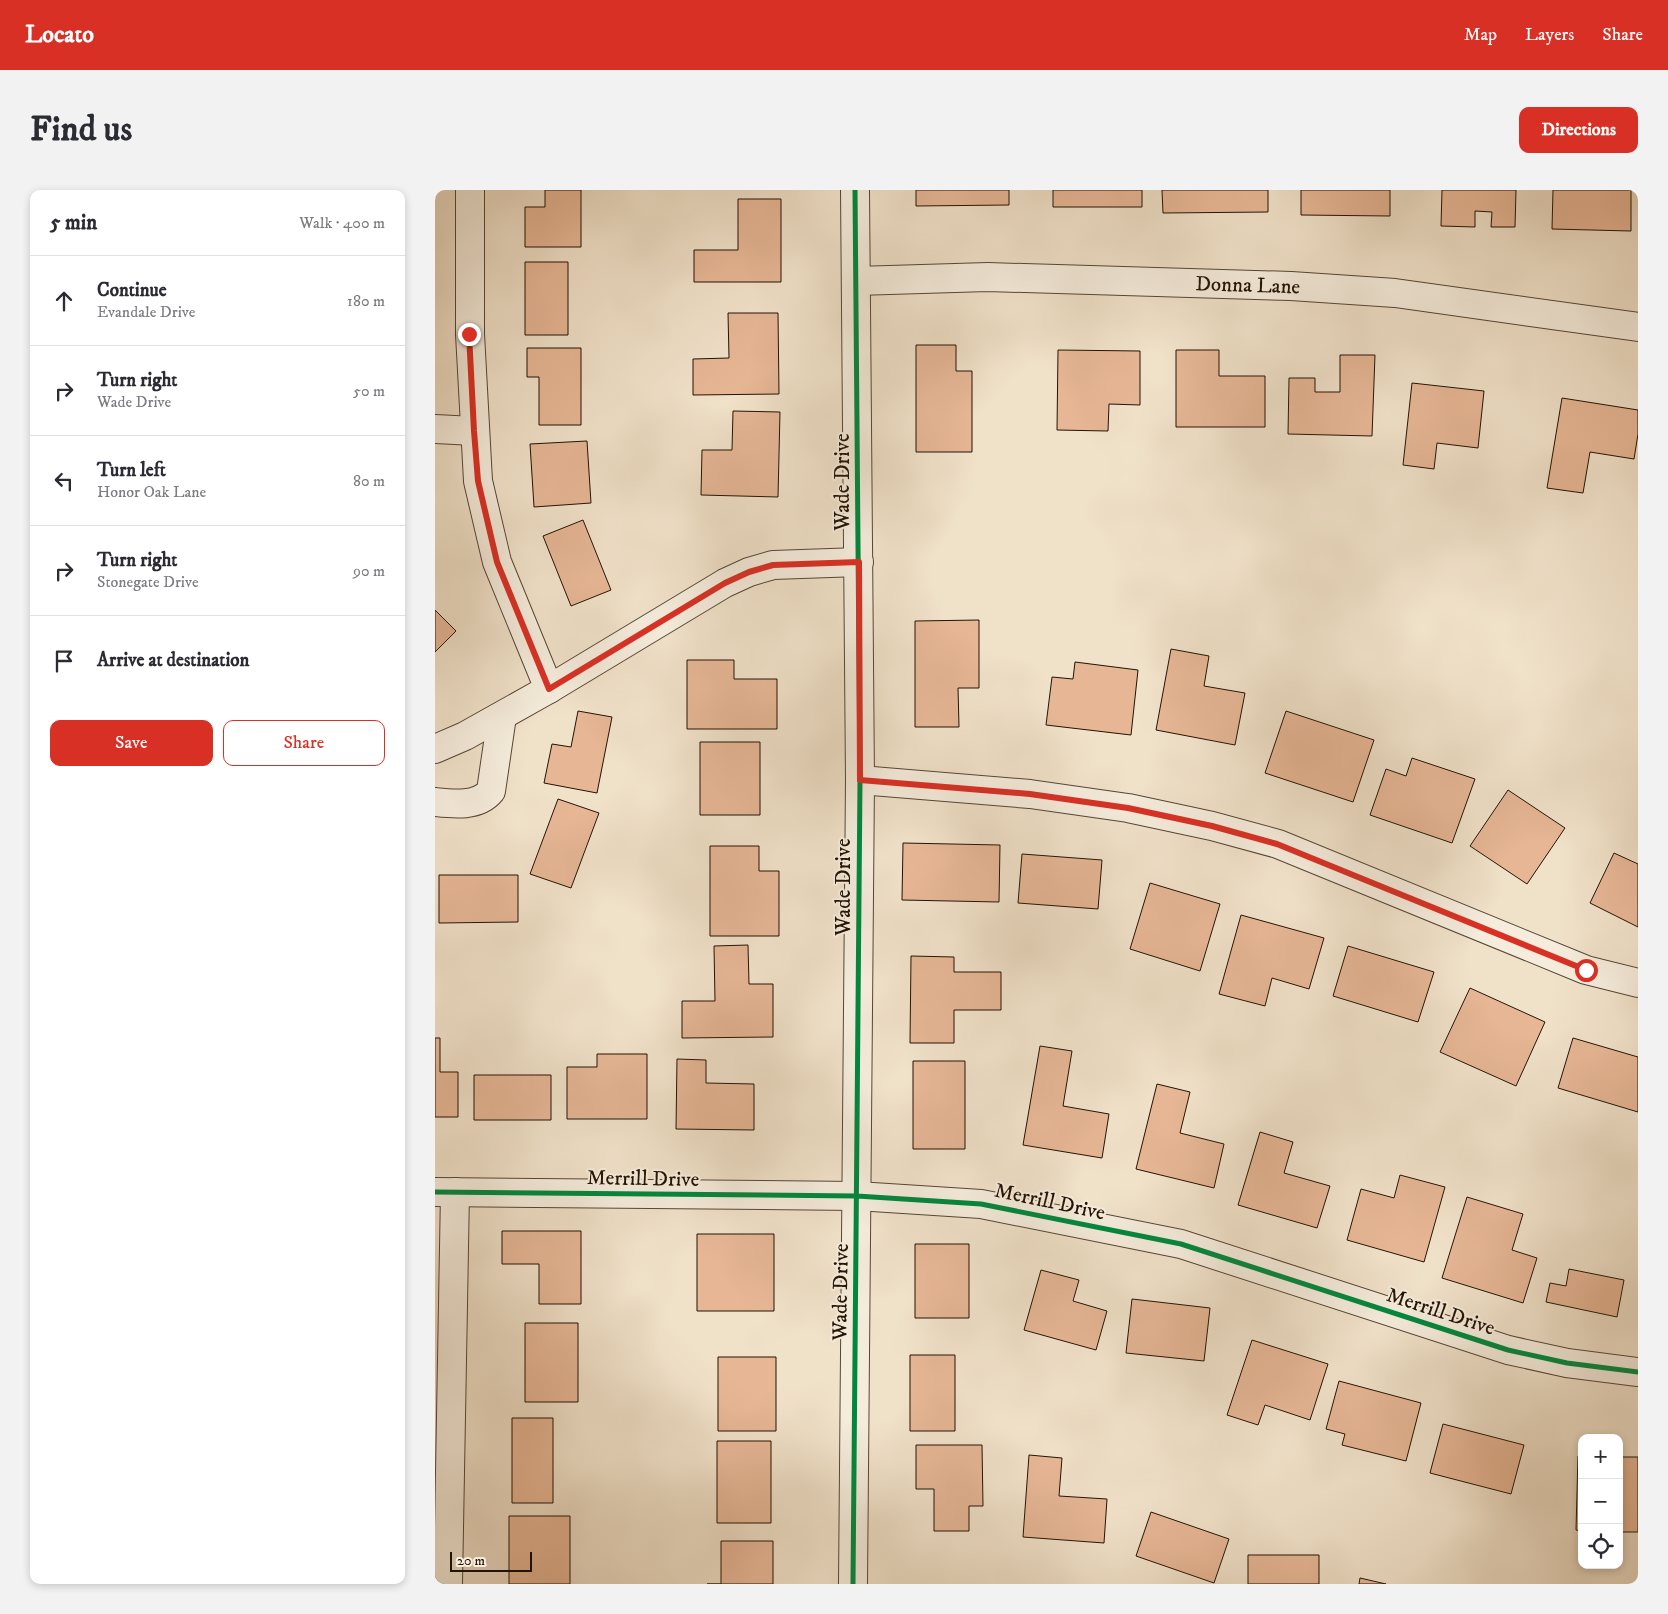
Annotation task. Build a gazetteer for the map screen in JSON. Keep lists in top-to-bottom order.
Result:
{
  "streets": {
    "street": ["Donna Lane", "Wade Drive", "Merrill Drive"]
  },
  "crossings": [
    ["Donna Lane", "Wade Drive"],
    ["Wade Drive", "Merrill Drive"]
  ],
  "scale_bar": "20 m",
  "page": {
    "header": "Locato",
    "nav": ["Map", "Layers", "Share"],
    "buttons": [
      "Directions",
      ["Save", "Share"]
    ],
    "title": "Find us",
    "heading": ["5 min", "Walk · 400 m"],
    "list": [
      ["Continue", "Evandale Drive", "180 m"],
      ["Turn right", "Wade Drive", "50 m"],
      ["Turn left", "Honor Oak Lane", "80 m"],
      ["Turn right", "Stonegate Drive", "90 m"],
      "Arrive at destination"
    ],
    "map_buttons": ["+", "−"],
    "scale": "20 m"
  }
}
